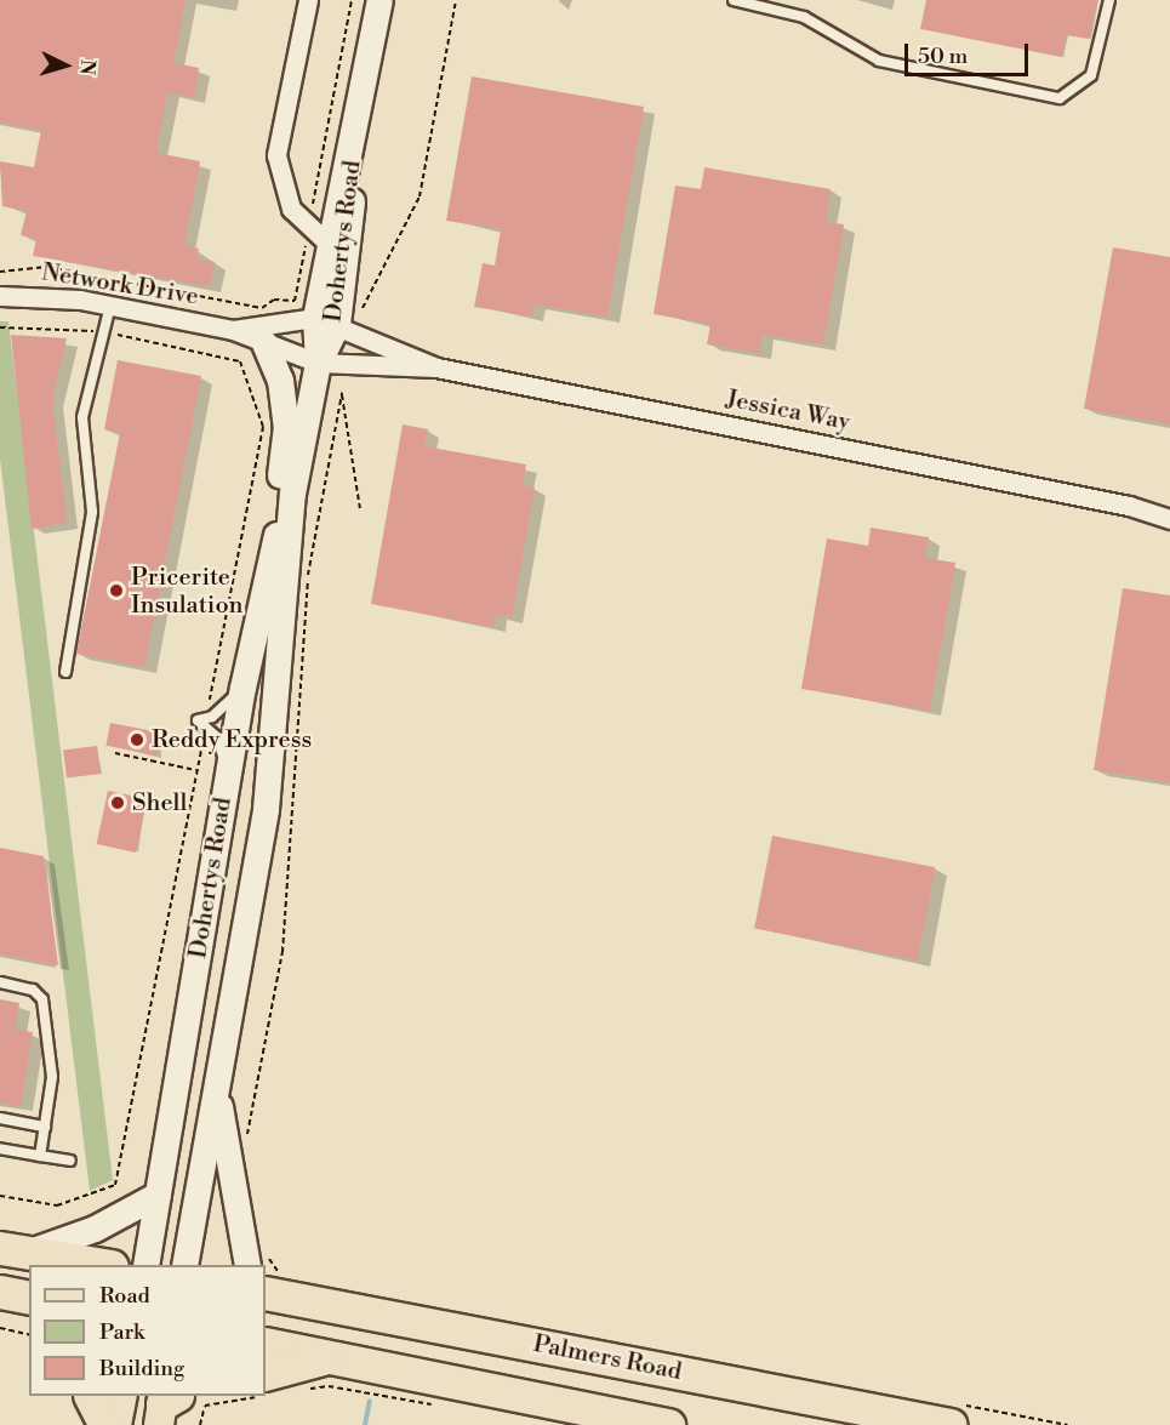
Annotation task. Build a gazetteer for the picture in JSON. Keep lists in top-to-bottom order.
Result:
{
  "streets": {
    "highway": ["Palmers Road"],
    "main road": ["Dohertys Road"],
    "street": ["Network Drive", "Jessica Way"]
  },
  "crossings": [
    ["Dohertys Road", "Network Drive"],
    ["Dohertys Road", "Jessica Way"],
    ["Network Drive", "Jessica Way"]
  ],
  "places": ["Pricerite Insulation", "Reddy Express", "Shell"],
  "legend": ["Road", "Park", "Building"],
  "scale_bar": "50 m",
  "north": "right"
}
